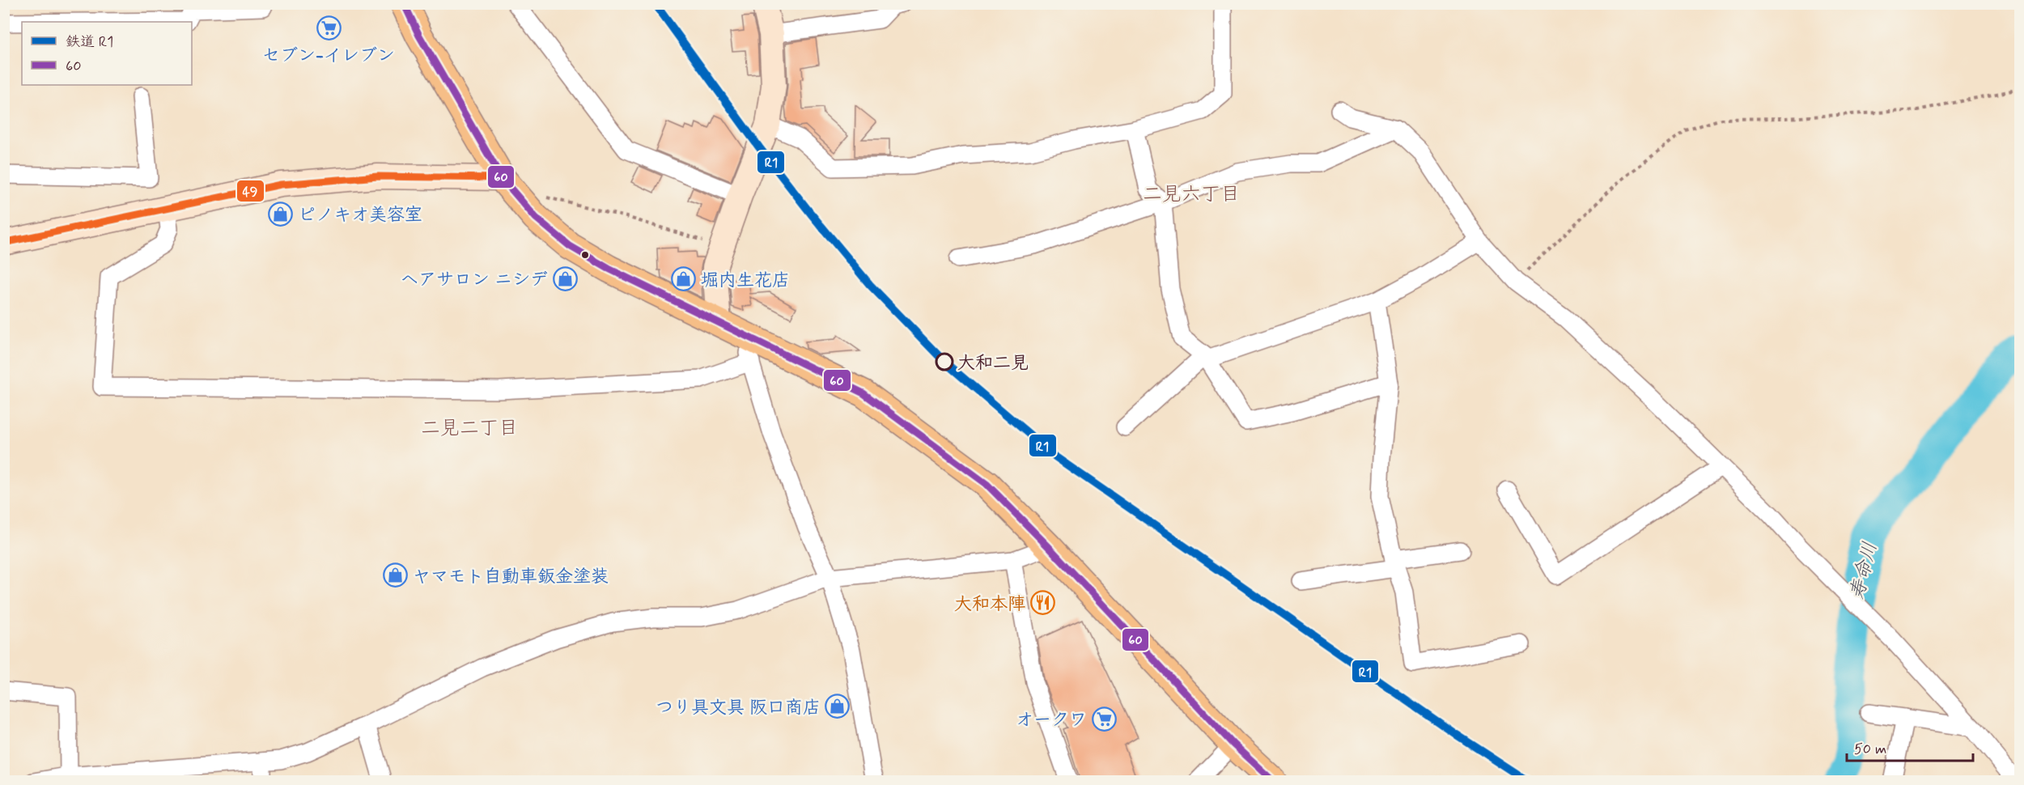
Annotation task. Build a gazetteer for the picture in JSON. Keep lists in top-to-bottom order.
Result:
{
  "districts": ["二見六丁目", "二見二丁目"],
  "water": ["寿命川"],
  "places": {
    "supermarket": ["セブン-イレブン", "オークワ"],
    "shop": [
      "ピノキオ美容室",
      "ヘアサロン ニシデ",
      "堀内生花店",
      "ヤマモト自動車鈑金塗装",
      "つり具文具 阪口商店"
    ],
    "other": ["大和二見"],
    "restaurant": ["大和本陣"]
  },
  "lines": ["rail line R1", "transit line 60", "transit line 49"],
  "legend": ["鉄道 R1", "60"],
  "scale_bar": "50 m"
}
